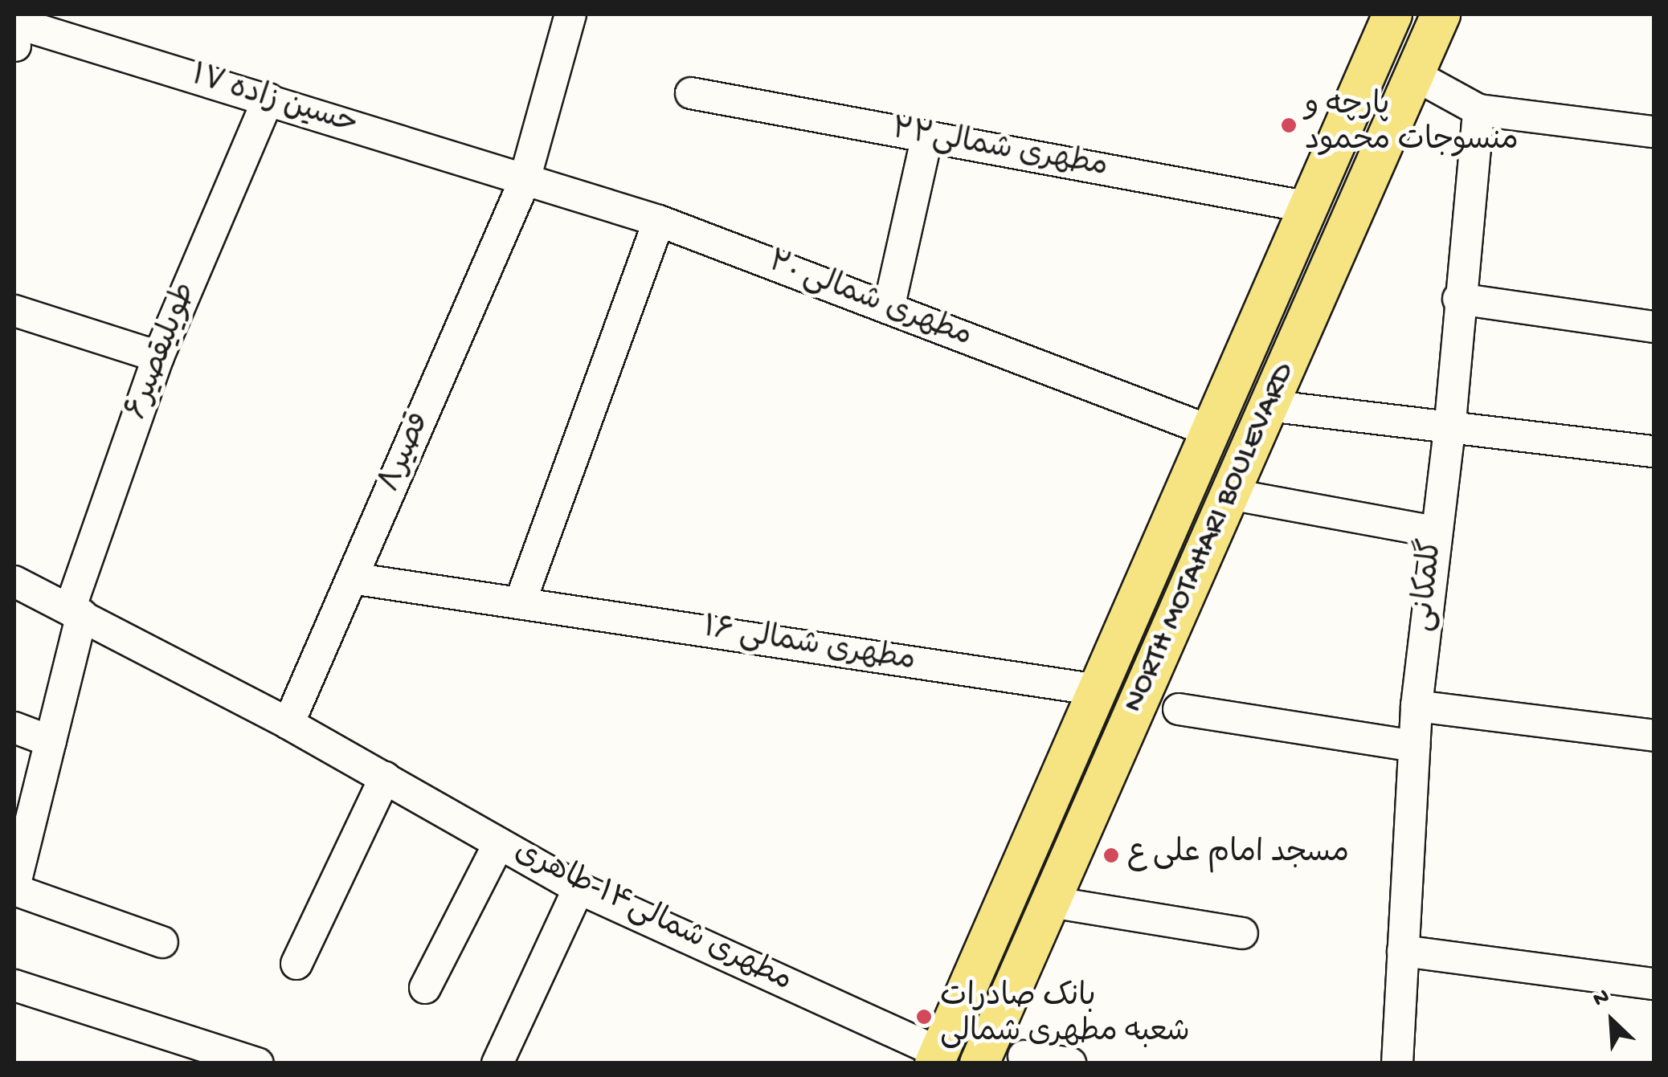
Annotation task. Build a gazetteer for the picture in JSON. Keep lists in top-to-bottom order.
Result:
{
  "streets": {
    "main road": ["NORTH MOTAHARI BOULEVARD"],
    "street": [
      "حسین زاده ۱۷",
      "مطهری شمالی۲۲",
      "مطهری شمالی ۲۰",
      "طویلیقصیر۶",
      "قصیر۸",
      "گلمکانی",
      "مطهری شمالی ۱۶",
      "مطهری شمالی۱۴-طاهری"
    ]
  },
  "crossings": [
    ["حسین زاده ۱۷", "مطهری شمالی ۲۰"],
    ["حسین زاده ۱۷", "طویلیقصیر۶"],
    ["حسین زاده ۱۷", "قصیر۸"],
    ["مطهری شمالی۲۲", "NORTH MOTAHARI BOULEVARD"],
    ["مطهری شمالی ۲۰", "قصیر۸"],
    ["مطهری شمالی ۲۰", "NORTH MOTAHARI BOULEVARD"],
    ["طویلیقصیر۶", "مطهری شمالی۱۴-طاهری"],
    ["قصیر۸", "مطهری شمالی ۱۶"],
    ["قصیر۸", "مطهری شمالی۱۴-طاهری"],
    ["NORTH MOTAHARI BOULEVARD", "مطهری شمالی ۱۶"],
    ["NORTH MOTAHARI BOULEVARD", "مطهری شمالی۱۴-طاهری"]
  ],
  "places": ["پارچه و منسوجات محمود", "مسجد امام علی ع", "بانک صادرات شعبه مطهری شمالی"],
  "north": "top left"
}
